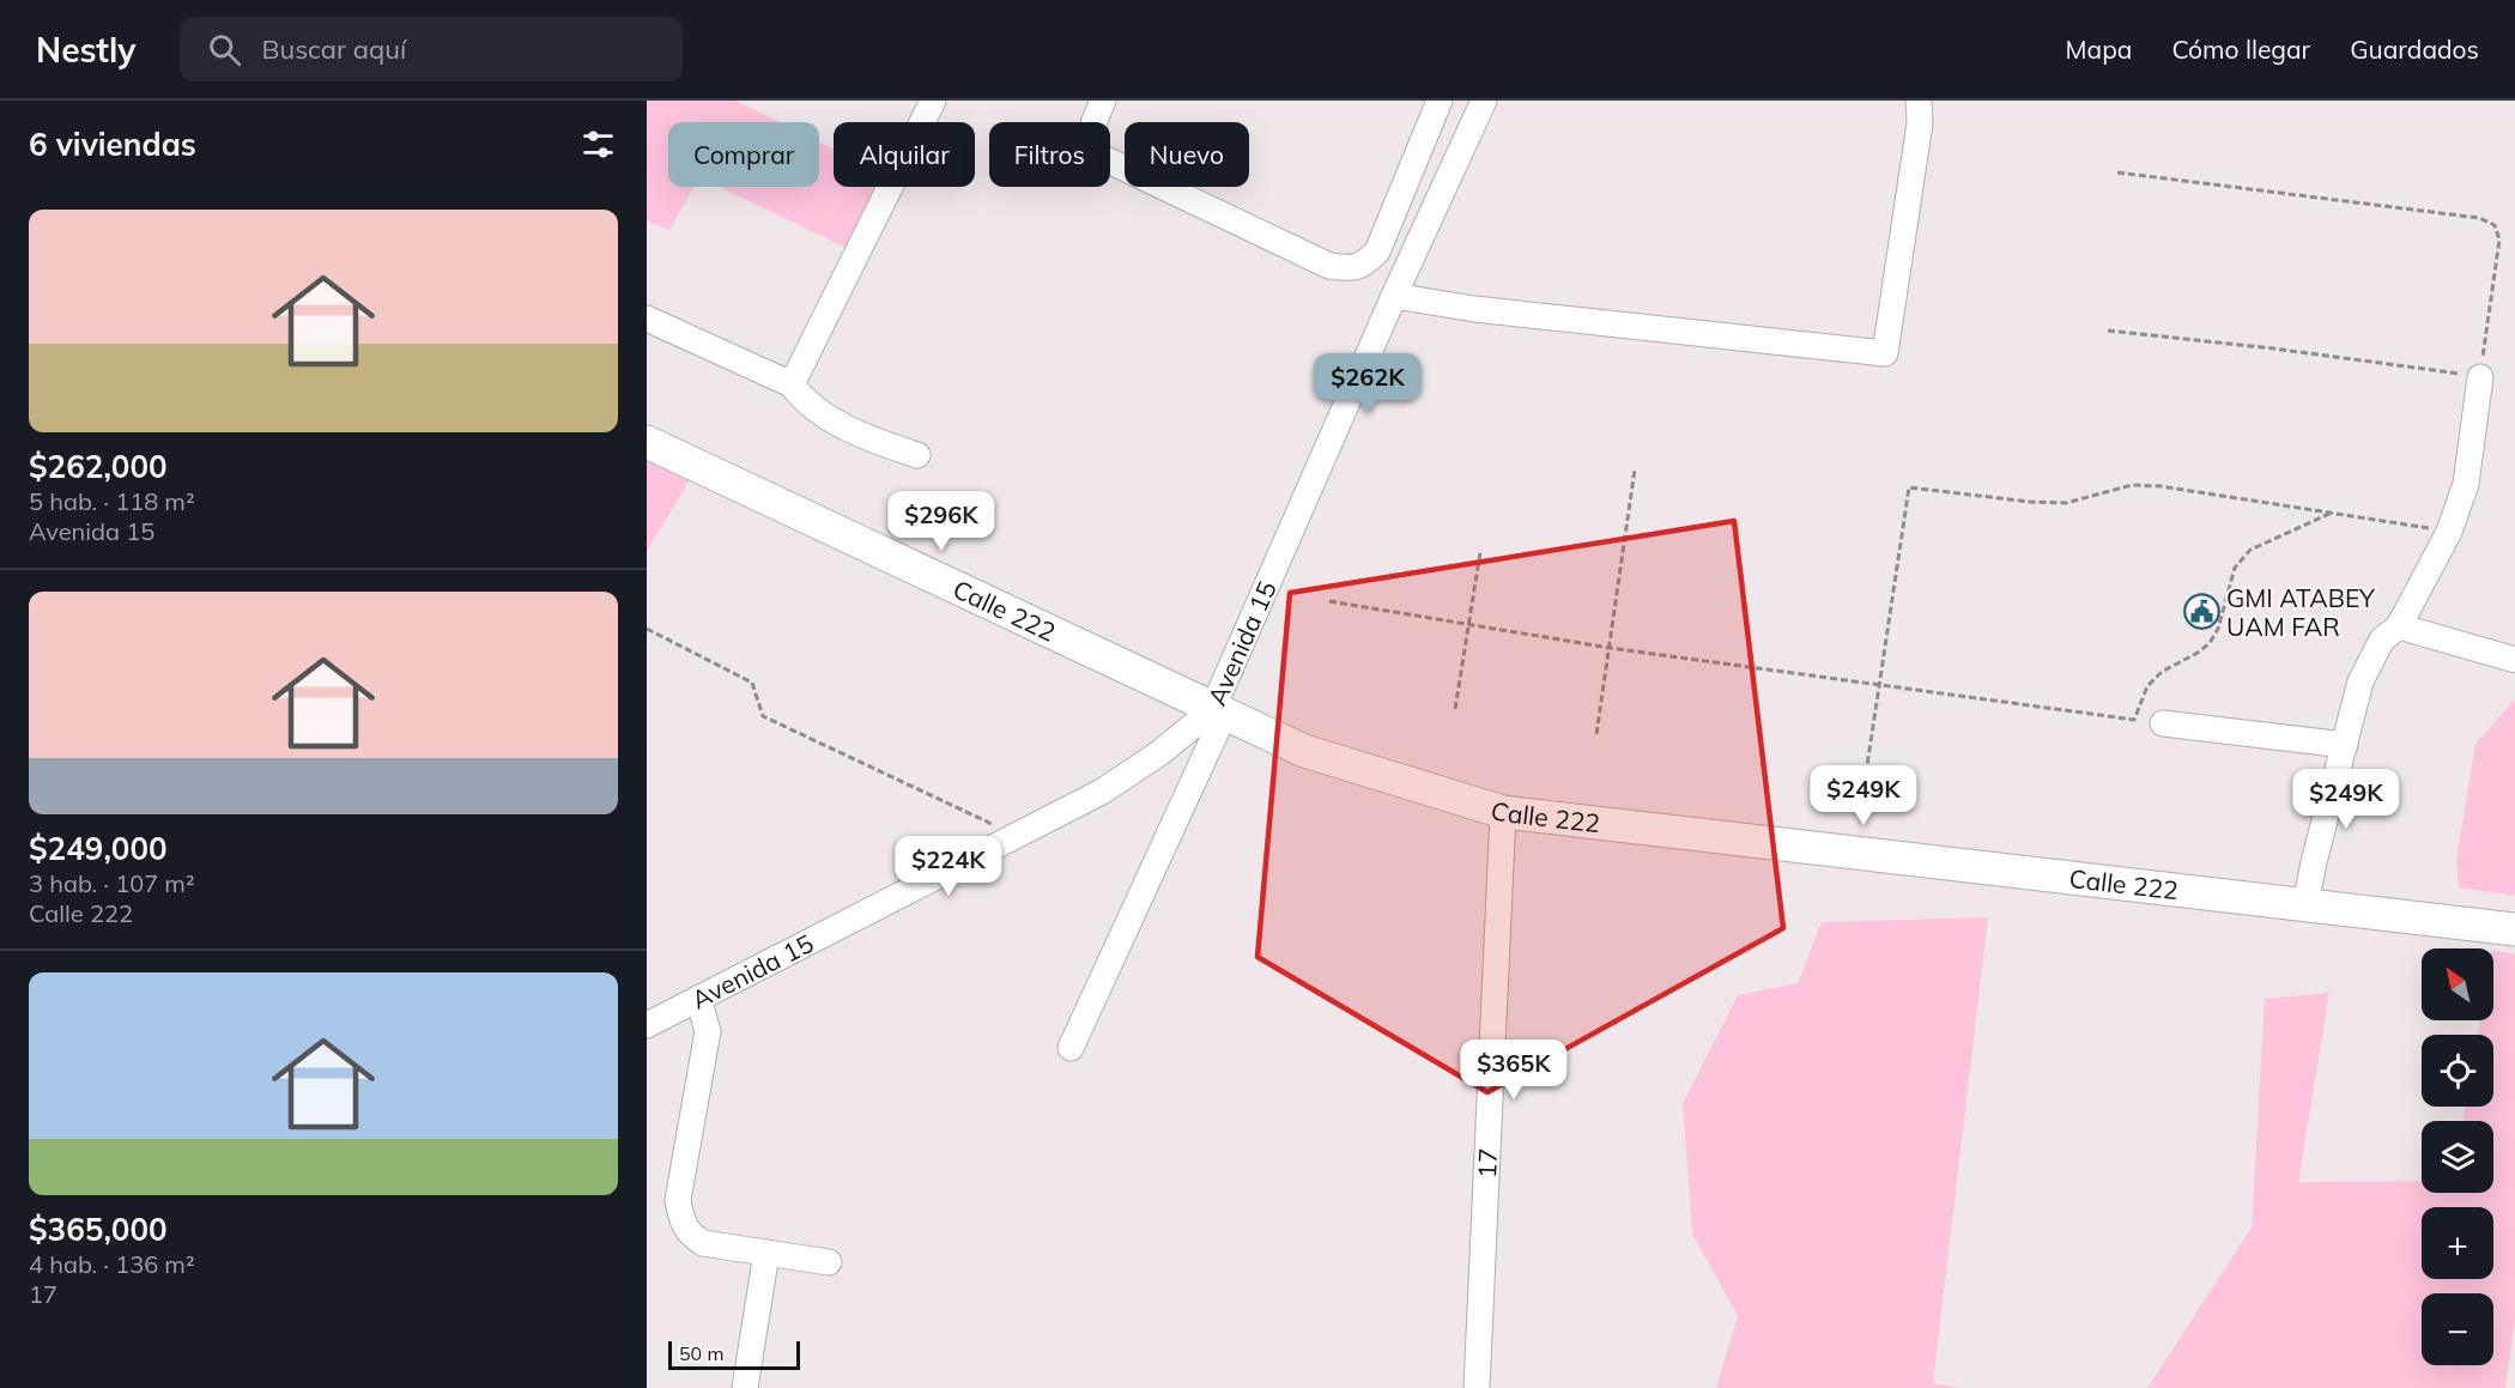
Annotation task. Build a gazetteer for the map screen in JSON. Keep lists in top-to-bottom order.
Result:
{
  "streets": {
    "main road": ["Calle 222"],
    "street": ["Avenida 15", "17"]
  },
  "crossings": [
    ["Calle 222", "Avenida 15"],
    ["Calle 222", "17"]
  ],
  "places": {
    "public building": ["GMI ATABEY UAM FAR"]
  },
  "scale_bar": "50 m",
  "north": "top left",
  "page": {
    "header": "Nestly",
    "search": "Buscar aquí",
    "nav": ["Mapa", "Cómo llegar", "Guardados"],
    "heading": "6 viviendas",
    "chip": [
      "Comprar",
      "Alquilar",
      "Filtros",
      "Nuevo"
    ],
    "list": [
      {
        "name": "$262,000",
        "note": "5 hab. · 118 m² · Avenida 15"
      },
      {
        "name": "$249,000",
        "note": "3 hab. · 107 m² · Calle 222"
      },
      {
        "name": "$365,000",
        "note": "4 hab. · 136 m² · 17"
      }
    ],
    "price": [
      "$262K",
      "$296K",
      "$249K",
      "$249K",
      "$224K",
      "$365K"
    ],
    "map_buttons": ["+", "−"],
    "scale": "50 m"
  }
}
